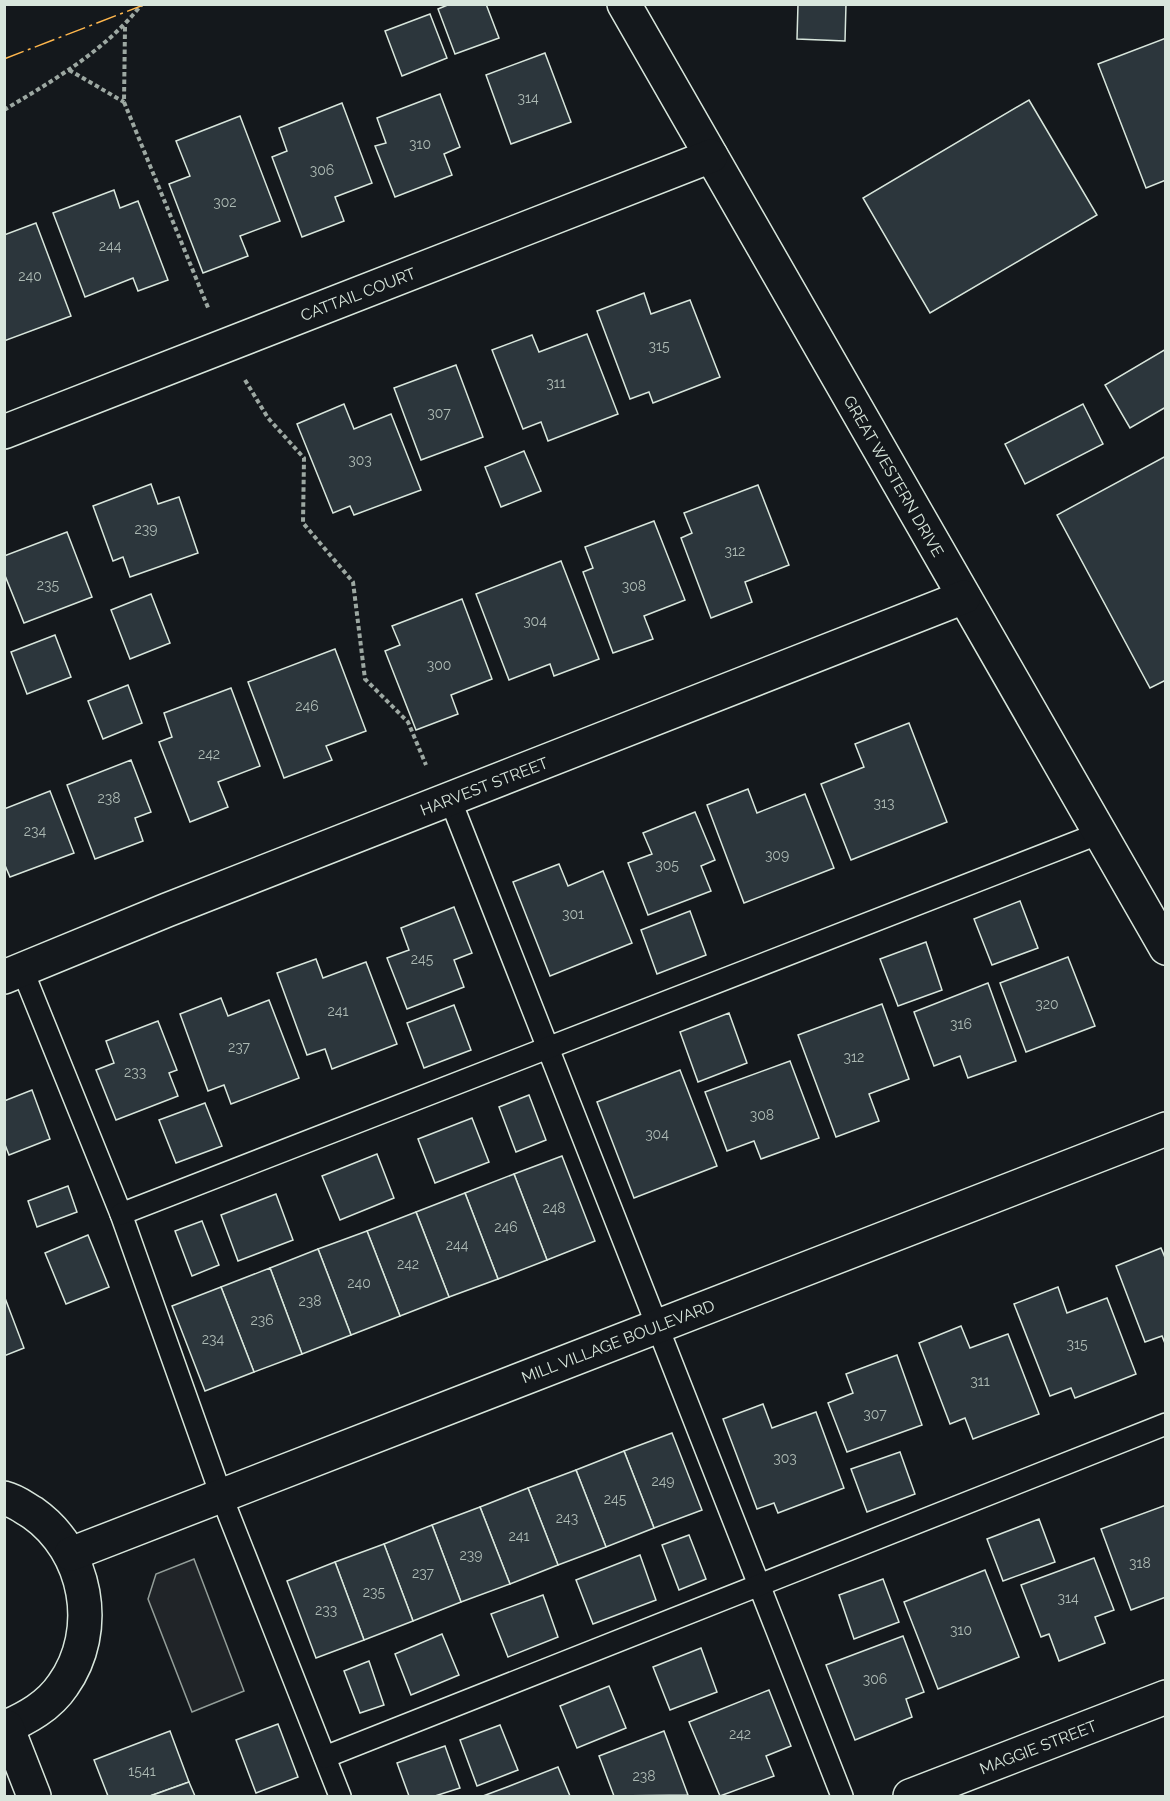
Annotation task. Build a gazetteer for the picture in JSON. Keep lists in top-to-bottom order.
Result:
{
  "streets": {
    "street": [
      "CATTAIL COURT",
      "GREAT WESTERN DRIVE",
      "HARVEST STREET",
      "MILL VILLAGE BOULEVARD",
      "MAGGIE STREET"
    ]
  },
  "crossings": [
    ["CATTAIL COURT", "GREAT WESTERN DRIVE"],
    ["GREAT WESTERN DRIVE", "HARVEST STREET"]
  ],
  "house_numbers": [
    "314",
    "310",
    "306",
    "302",
    "244",
    "240",
    "315",
    "311",
    "307",
    "303",
    "239",
    "312",
    "235",
    "308",
    "304",
    "300",
    "246",
    "242",
    "238",
    "313",
    "234",
    "309",
    "305",
    "301",
    "245",
    "320",
    "241",
    "316",
    "237",
    "312",
    "233",
    "308",
    "304",
    "248",
    "246",
    "244",
    "242",
    "240",
    "238",
    "236",
    "234",
    "315",
    "311",
    "307",
    "303",
    "249",
    "245",
    "243",
    "241",
    "239",
    "318",
    "237",
    "235",
    "314",
    "233",
    "310",
    "306",
    "242",
    "1541",
    "238"
  ]
}
